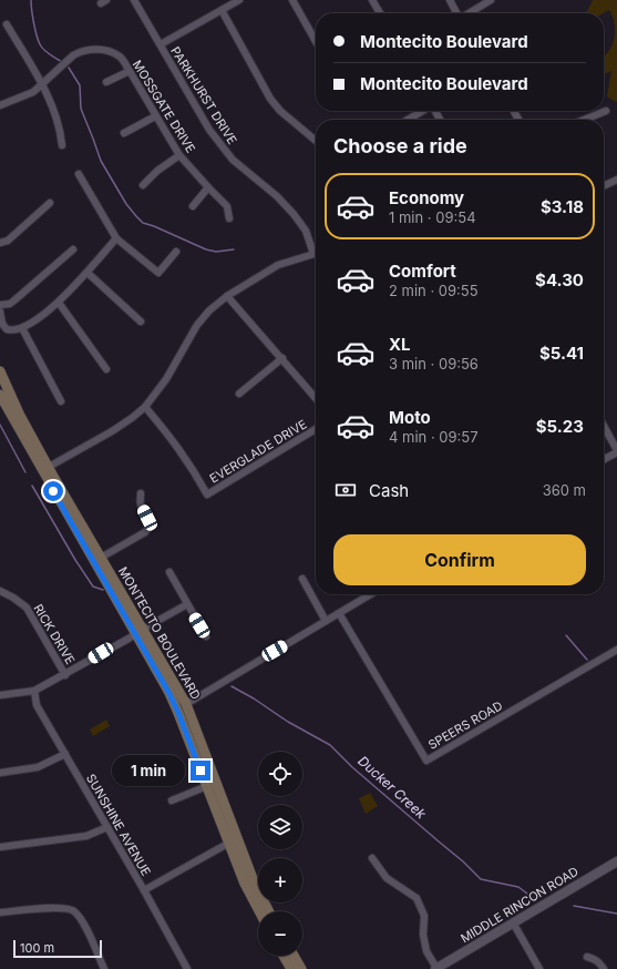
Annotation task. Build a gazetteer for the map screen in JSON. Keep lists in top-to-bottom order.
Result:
{
  "streets": {
    "main road": ["MONTECITO BOULEVARD"],
    "street": [
      "PARKHURST DRIVE",
      "MOSSGATE DRIVE",
      "EVERGLADE DRIVE",
      "RICK DRIVE",
      "SPEERS ROAD",
      "SUNSHINE AVENUE",
      "MIDDLE RINCON ROAD"
    ]
  },
  "water": ["Ducker Creek"],
  "scale_bar": "100 m",
  "page": {
    "banner": ["Montecito Boulevard", "Montecito Boulevard"],
    "heading": "Choose a ride",
    "list": [
      {
        "name": "Economy",
        "note": "1 min · 09:54",
        "value": "$3.18"
      },
      {
        "name": "Comfort",
        "note": "2 min · 09:55",
        "value": "$4.30"
      },
      {
        "name": "XL",
        "note": "3 min · 09:56",
        "value": "$5.41"
      },
      {
        "name": "Moto",
        "note": "4 min · 09:57",
        "value": "$5.23"
      }
    ],
    "pay": ["Cash", "360 m"],
    "buttons": "Confirm",
    "map_buttons": ["+", "−"],
    "bubble": "1 min",
    "scale": "100 m"
  }
}
